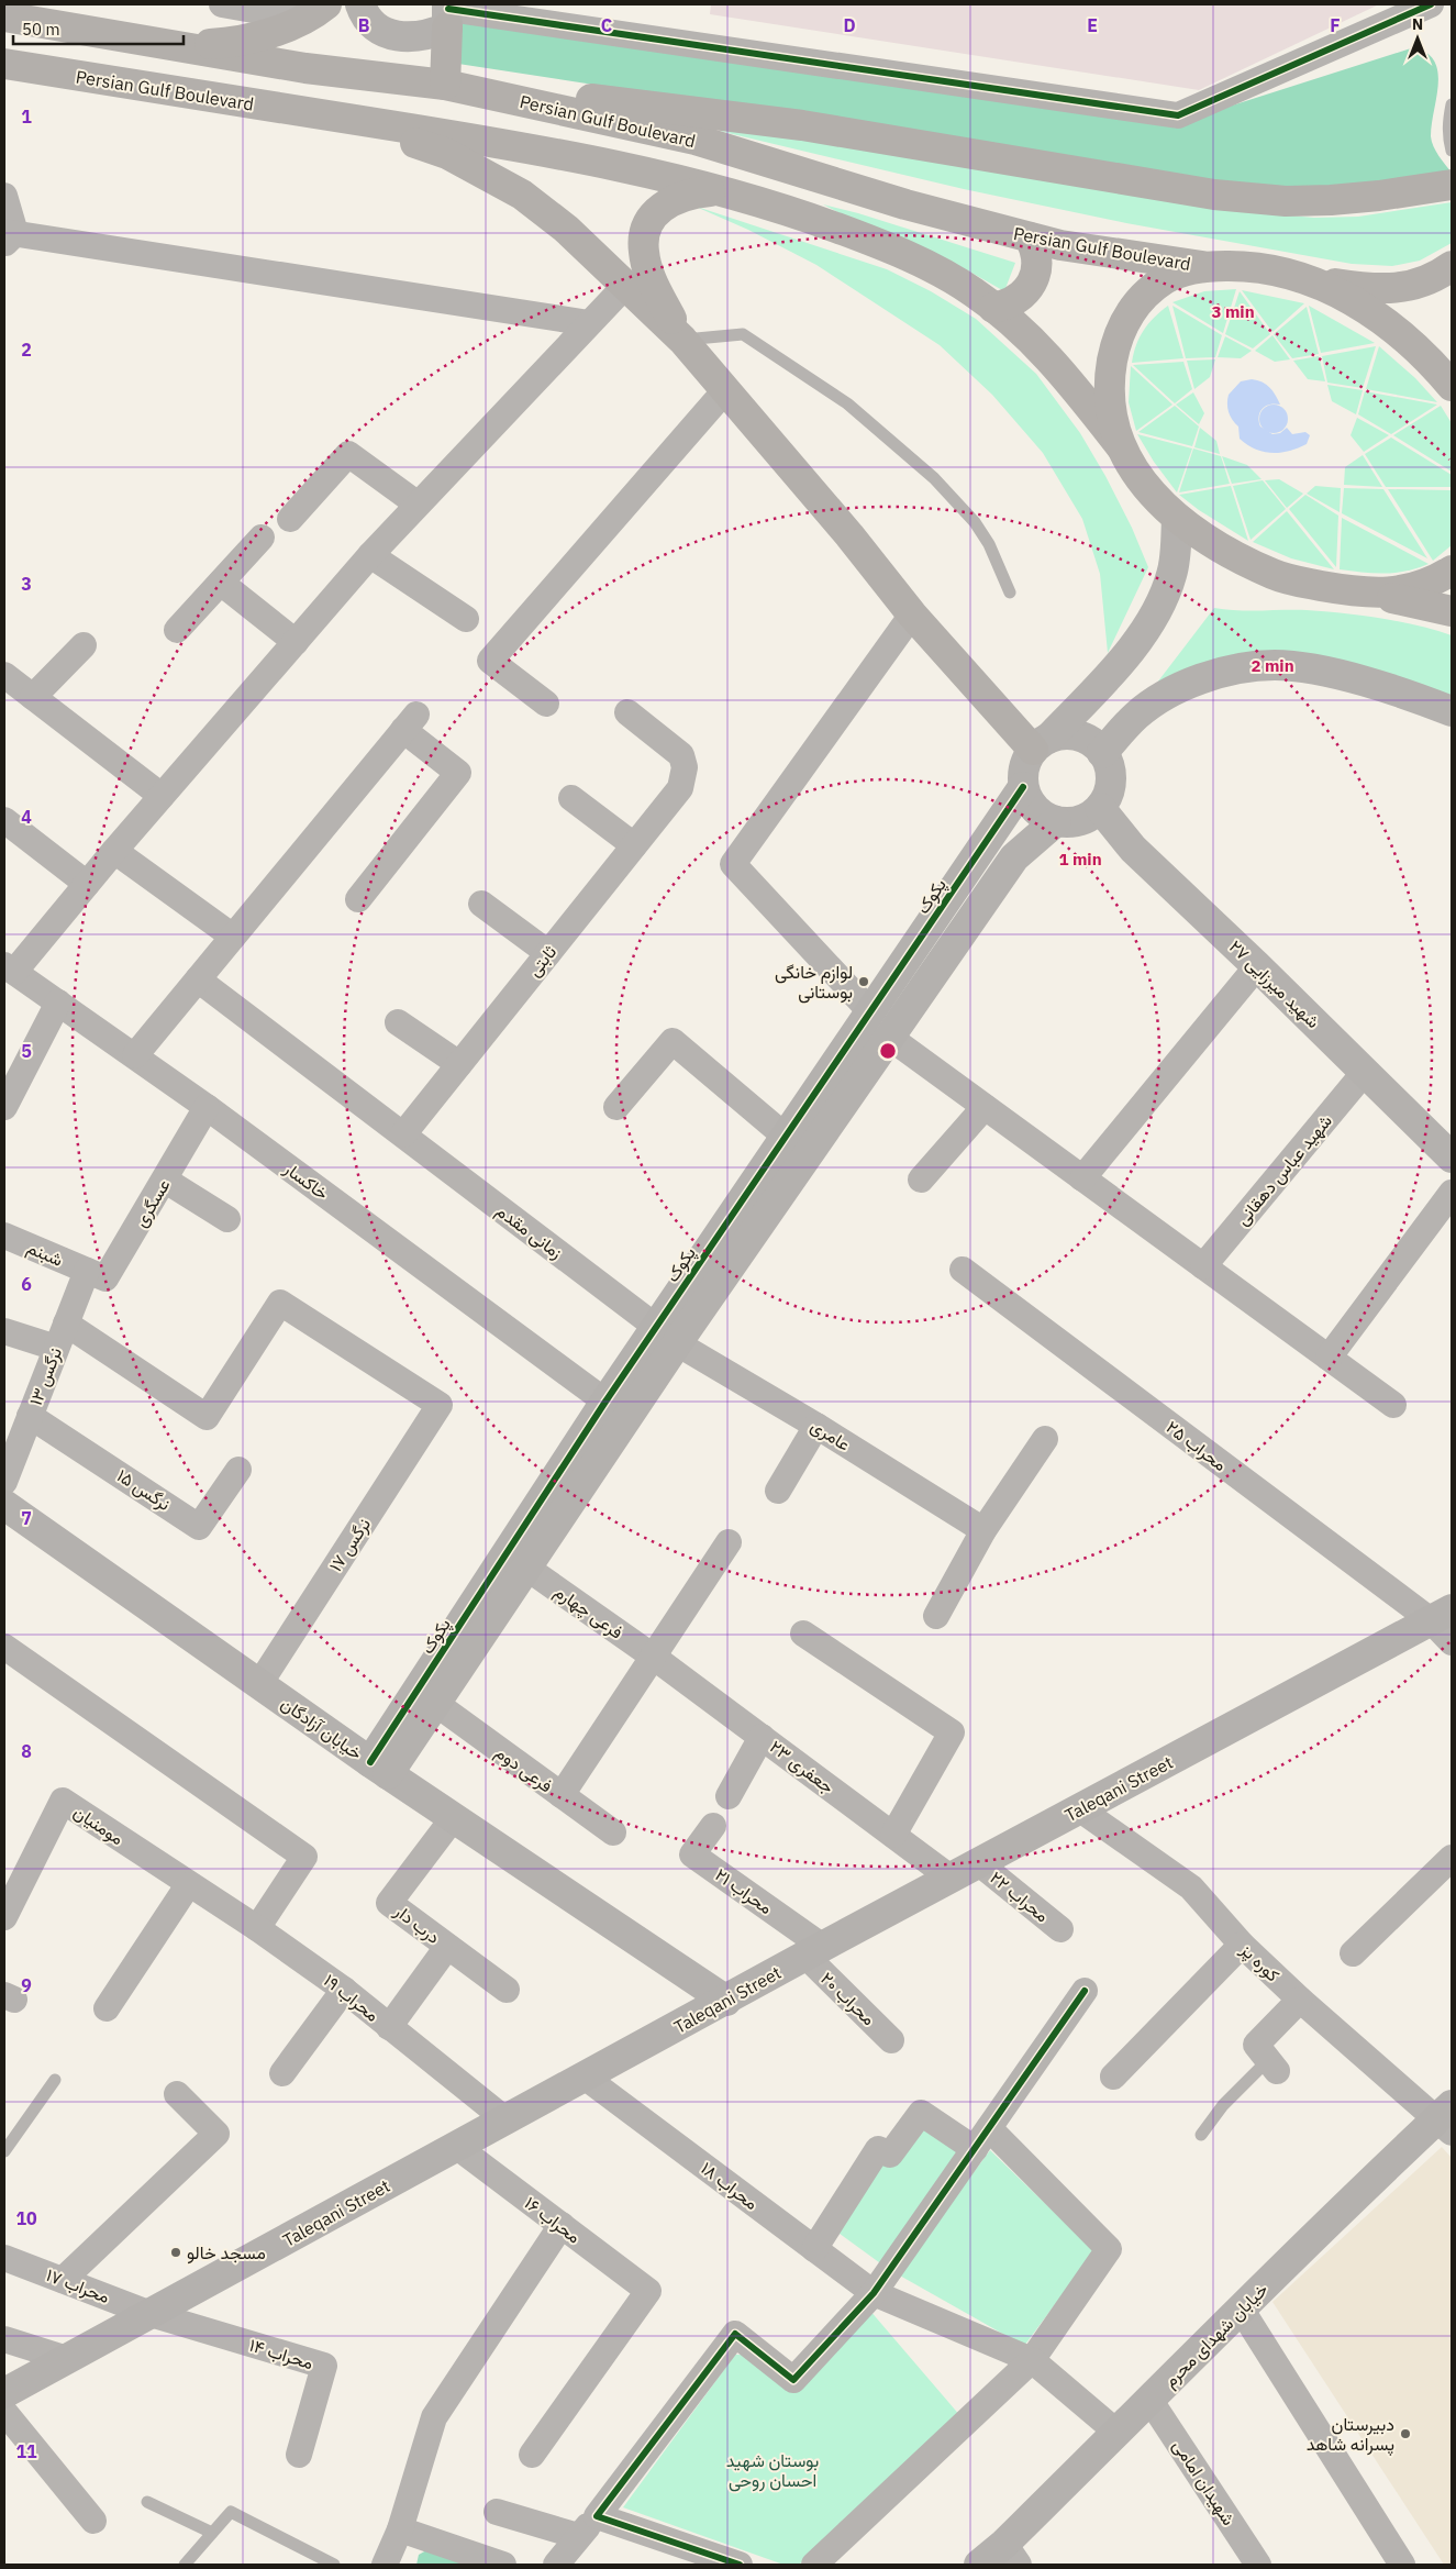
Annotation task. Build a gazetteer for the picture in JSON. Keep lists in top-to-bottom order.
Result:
{
  "streets": {
    "highway": ["Persian Gulf Boulevard"],
    "street": [
      "پکوک",
      "ثابتی",
      "شهید میرزایی ۲۷",
      "شهید عباس دهقانی",
      "خاکسار",
      "عسگری",
      "زمانی مقدم",
      "شبنم",
      "نرگس ۱۳",
      "عامری",
      "محراب ۲۵",
      "نرگس ۱۵",
      "نرگس ۱۷",
      "فرعی چهارم",
      "خیابان آزادگان",
      "جعفری ۲۳",
      "فرعی دوم",
      "Taleqani Street",
      "مومنیان",
      "محراب ۲۱",
      "محراب ۲۲",
      "درب دار",
      "کوره پز",
      "محراب ۱۹",
      "محراب ۲۰",
      "محراب ۱۸",
      "محراب ۱۶",
      "محراب ۱۷",
      "خیابان شهدای محرم",
      "محراب ۱۴",
      "شهیدان امامی"
    ]
  },
  "crossings": [
    ["پکوک", "شهید میرزایی ۲۷"],
    ["پکوک", "خاکسار"],
    ["پکوک", "زمانی مقدم"],
    ["پکوک", "عامری"],
    ["پکوک", "فرعی چهارم"],
    ["پکوک", "خیابان آزادگان"],
    ["پکوک", "فرعی دوم"],
    ["ثابتی", "زمانی مقدم"],
    ["شهید میرزایی ۲۷", "شهید عباس دهقانی"],
    ["خاکسار", "عسگری"],
    ["عسگری", "شبنم"],
    ["عسگری", "نرگس ۱۳"],
    ["زمانی مقدم", "عامری"],
    ["شبنم", "نرگس ۱۳"],
    ["نرگس ۱۳", "نرگس ۱۵"],
    ["نرگس ۱۳", "نرگس ۱۷"],
    ["محراب ۲۵", "Taleqani Street"],
    ["نرگس ۱۷", "خیابان آزادگان"],
    ["فرعی چهارم", "جعفری ۲۳"],
    ["خیابان آزادگان", "Taleqani Street"],
    ["خیابان آزادگان", "درب دار"],
    ["جعفری ۲۳", "Taleqani Street"],
    ["Taleqani Street", "محراب ۲۱"],
    ["Taleqani Street", "محراب ۲۲"],
    ["Taleqani Street", "کوره پز"],
    ["Taleqani Street", "محراب ۱۹"],
    ["Taleqani Street", "محراب ۲۰"],
    ["Taleqani Street", "محراب ۱۸"],
    ["Taleqani Street", "محراب ۱۶"],
    ["Taleqani Street", "محراب ۱۷"],
    ["Taleqani Street", "محراب ۱۴"],
    ["مومنیان", "محراب ۱۹"],
    ["محراب ۲۱", "محراب ۲۰"],
    ["کوره پز", "خیابان شهدای محرم"],
    ["محراب ۱۸", "خیابان شهدای محرم"],
    ["محراب ۱۷", "محراب ۱۴"],
    ["خیابان شهدای محرم", "شهیدان امامی"]
  ],
  "parks": ["بوستان شهید احسان روحی"],
  "places": ["لوازم خانگی بوستانی", "مسجد خالو", "دبیرستان پسرانه شاهد"],
  "scale_bar": "50 m",
  "north": "top",
  "grid": {
    "columns": [
      "B",
      "C",
      "D",
      "E",
      "F"
    ],
    "rows": [
      "1",
      "2",
      "3",
      "4",
      "5",
      "6",
      "7",
      "8",
      "9",
      "10",
      "11"
    ]
  },
  "rings": ["3 min", "2 min", "1 min"]
}
